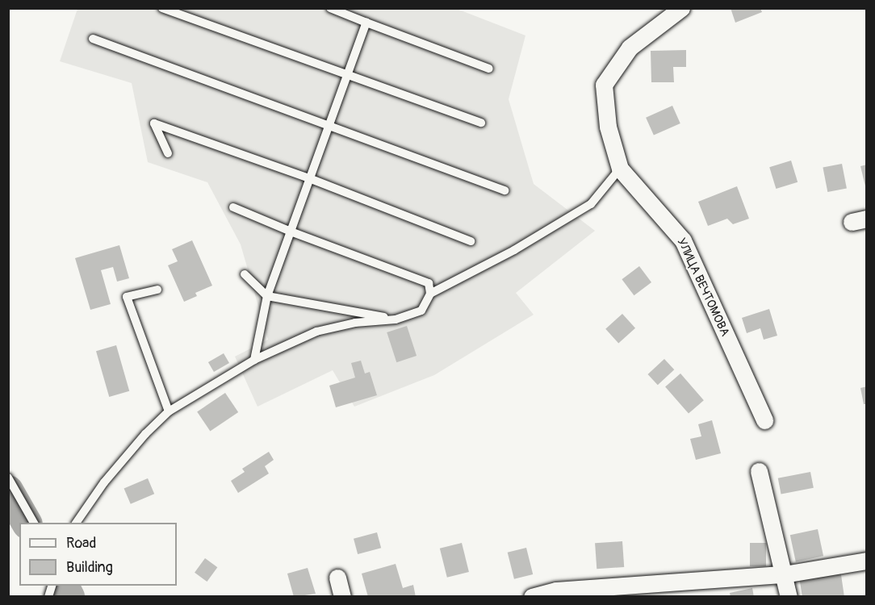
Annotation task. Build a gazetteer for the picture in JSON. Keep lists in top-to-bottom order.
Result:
{
  "streets": {
    "street": ["УЛИЦА ВЕЧТОМОВА"]
  },
  "legend": ["Road", "Building"]
}
